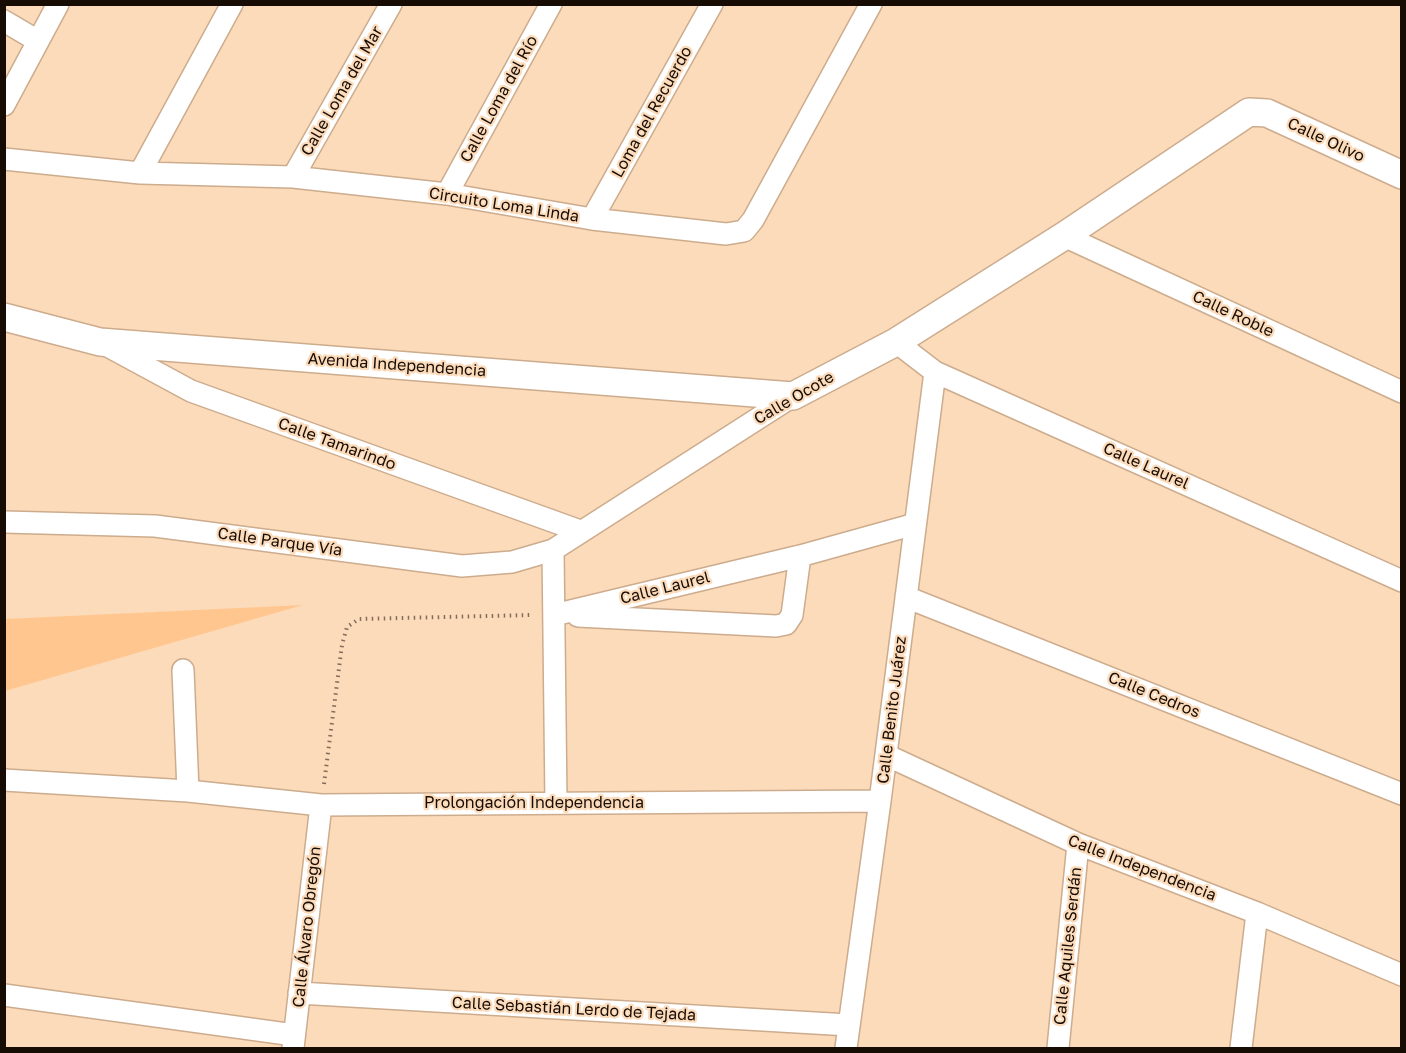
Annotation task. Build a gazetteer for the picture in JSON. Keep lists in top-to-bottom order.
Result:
{
  "streets": {
    "street": [
      "Calle Loma del Mar",
      "Calle Loma del Río",
      "Loma del Recuerdo",
      "Calle Olivo",
      "Circuito Loma Linda",
      "Calle Roble",
      "Avenida Independencia",
      "Calle Ocote",
      "Calle Tamarindo",
      "Calle Laurel",
      "Calle Parque Vía",
      "Calle Cedros",
      "Calle Benito Juárez",
      "Prolongación Independencia",
      "Calle Independencia",
      "Calle Álvaro Obregón",
      "Calle Aquiles Serdán",
      "Calle Sebastián Lerdo de Tejada"
    ]
  },
  "crossings": [
    ["Calle Loma del Mar", "Circuito Loma Linda"],
    ["Calle Loma del Río", "Circuito Loma Linda"],
    ["Loma del Recuerdo", "Circuito Loma Linda"],
    ["Calle Olivo", "Calle Ocote"],
    ["Calle Roble", "Calle Ocote"],
    ["Avenida Independencia", "Calle Ocote"],
    ["Avenida Independencia", "Calle Tamarindo"],
    ["Calle Ocote", "Calle Tamarindo"],
    ["Calle Ocote", "Calle Laurel"],
    ["Calle Ocote", "Calle Parque Vía"],
    ["Calle Laurel", "Calle Benito Juárez"],
    ["Calle Cedros", "Calle Benito Juárez"],
    ["Calle Benito Juárez", "Prolongación Independencia"],
    ["Calle Benito Juárez", "Calle Independencia"],
    ["Calle Benito Juárez", "Calle Sebastián Lerdo de Tejada"],
    ["Prolongación Independencia", "Calle Álvaro Obregón"],
    ["Calle Independencia", "Calle Aquiles Serdán"],
    ["Calle Álvaro Obregón", "Calle Sebastián Lerdo de Tejada"]
  ]
}
